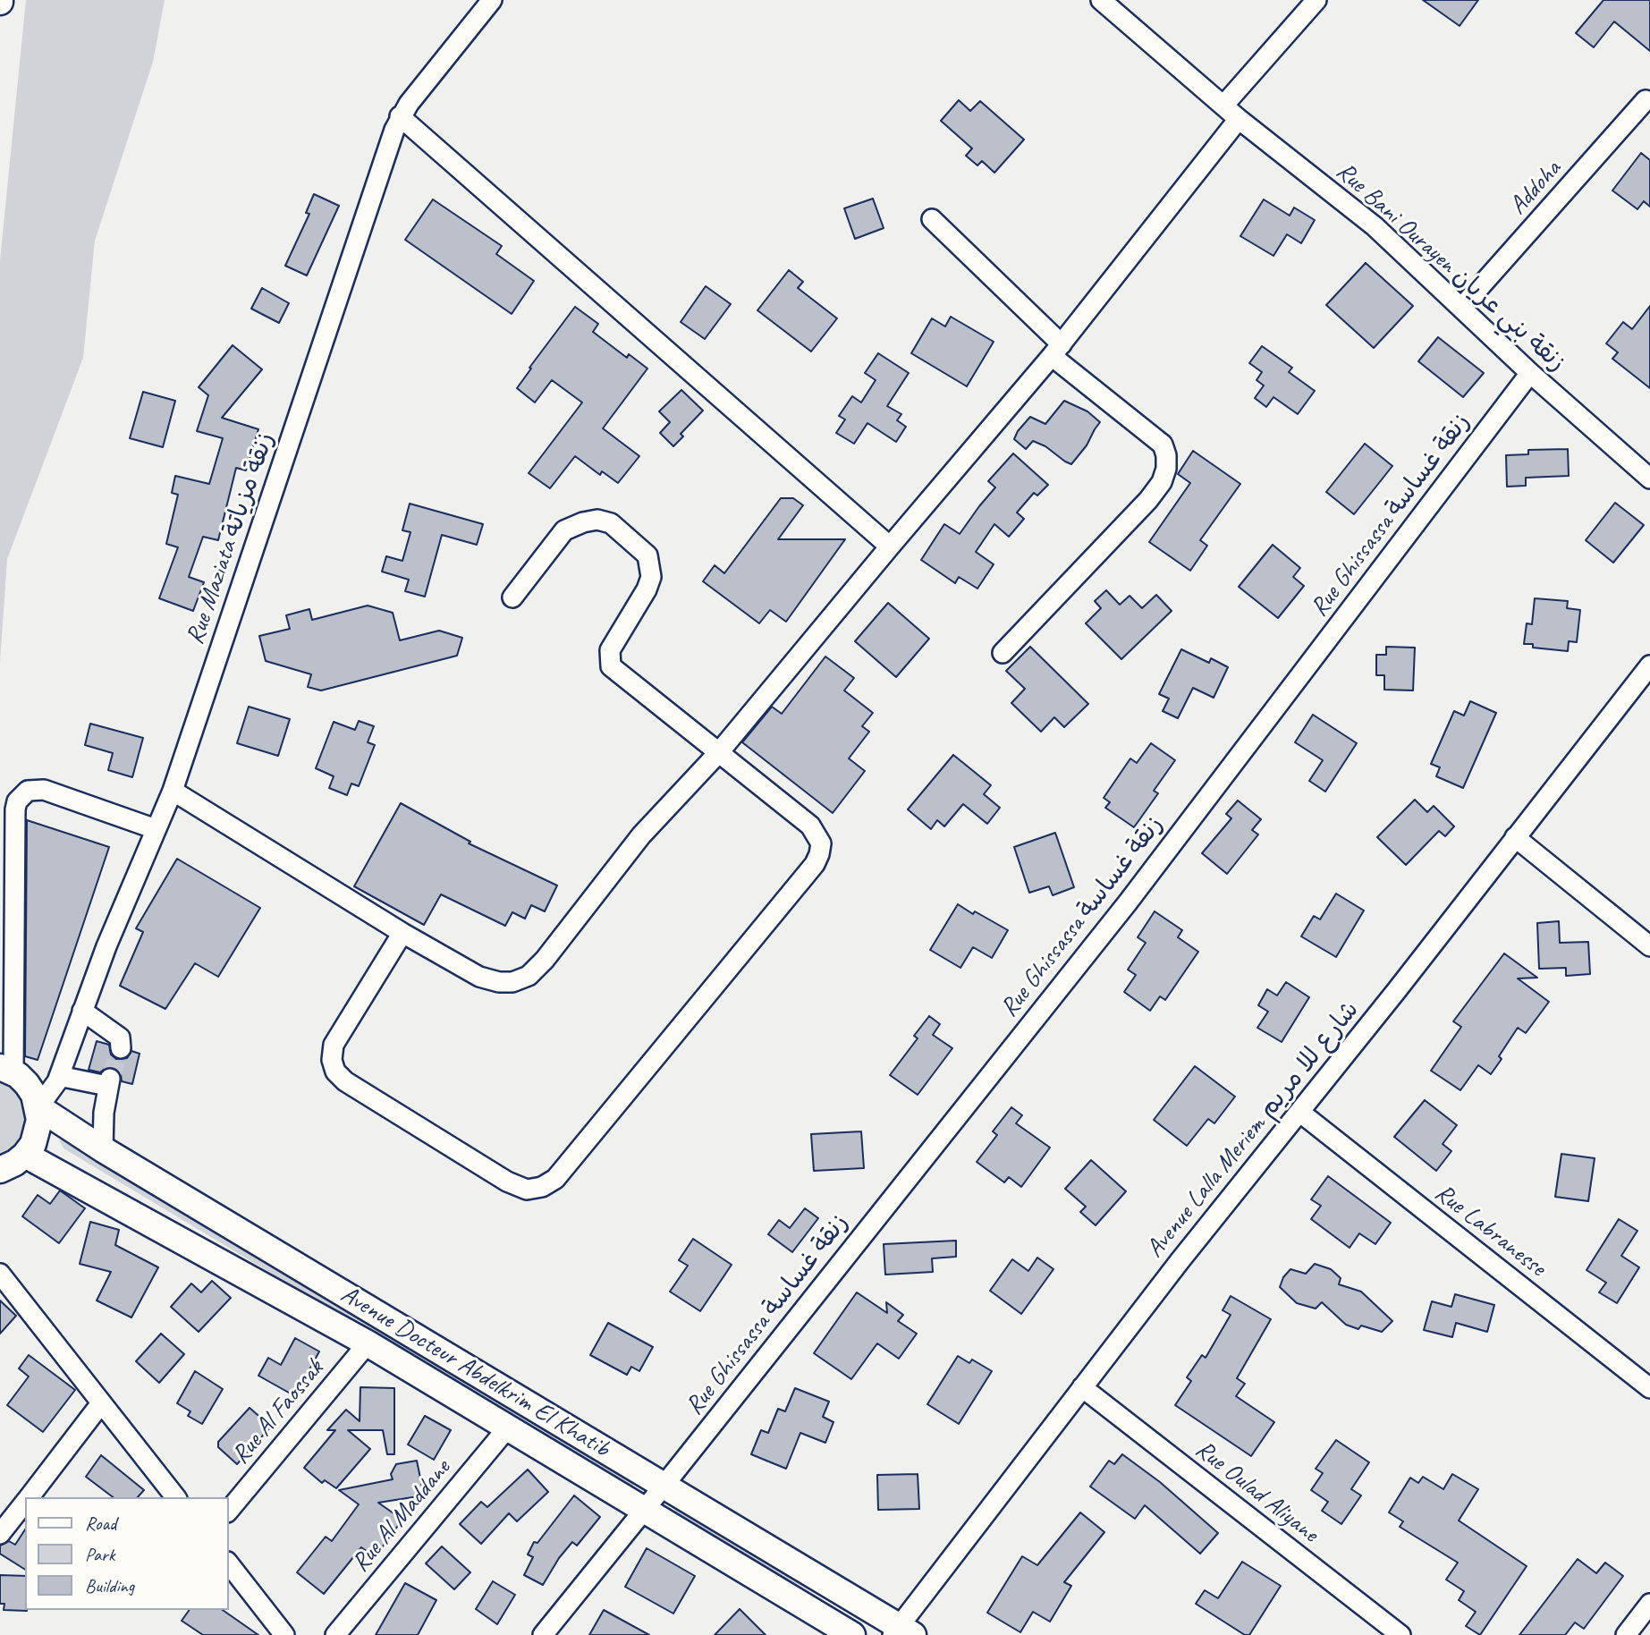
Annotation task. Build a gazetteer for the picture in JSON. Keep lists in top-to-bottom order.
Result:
{
  "streets": {
    "main road": ["Avenue Docteur Abdelkrim El Khatib"],
    "street": [
      "Addoha",
      "Rue Bani Ourayen زنقة بني عريان",
      "Rue Ghissassa زنقة غساسة",
      "Rue Maziata زنقة مزياتة",
      "Avenue Lalla Meriem شارع للا مريم",
      "Rue Labranesse",
      "Rue Al Faossak",
      "Rue Oulad Aliyane",
      "Rue Al Maddane"
    ]
  },
  "crossings": [
    ["Addoha", "Rue Bani Ourayen زنقة بني عريان"],
    ["Rue Bani Ourayen زنقة بني عريان", "Rue Ghissassa زنقة غساسة"],
    ["Rue Ghissassa زنقة غساسة", "Avenue Docteur Abdelkrim El Khatib"],
    ["Rue Maziata زنقة مزياتة", "Avenue Docteur Abdelkrim El Khatib"],
    ["Avenue Lalla Meriem شارع للا مريم", "Rue Labranesse"],
    ["Avenue Lalla Meriem شارع للا مريم", "Avenue Docteur Abdelkrim El Khatib"],
    ["Avenue Lalla Meriem شارع للا مريم", "Rue Oulad Aliyane"],
    ["Avenue Docteur Abdelkrim El Khatib", "Rue Al Faossak"],
    ["Avenue Docteur Abdelkrim El Khatib", "Rue Al Maddane"]
  ],
  "legend": ["Road", "Park", "Building"]
}
